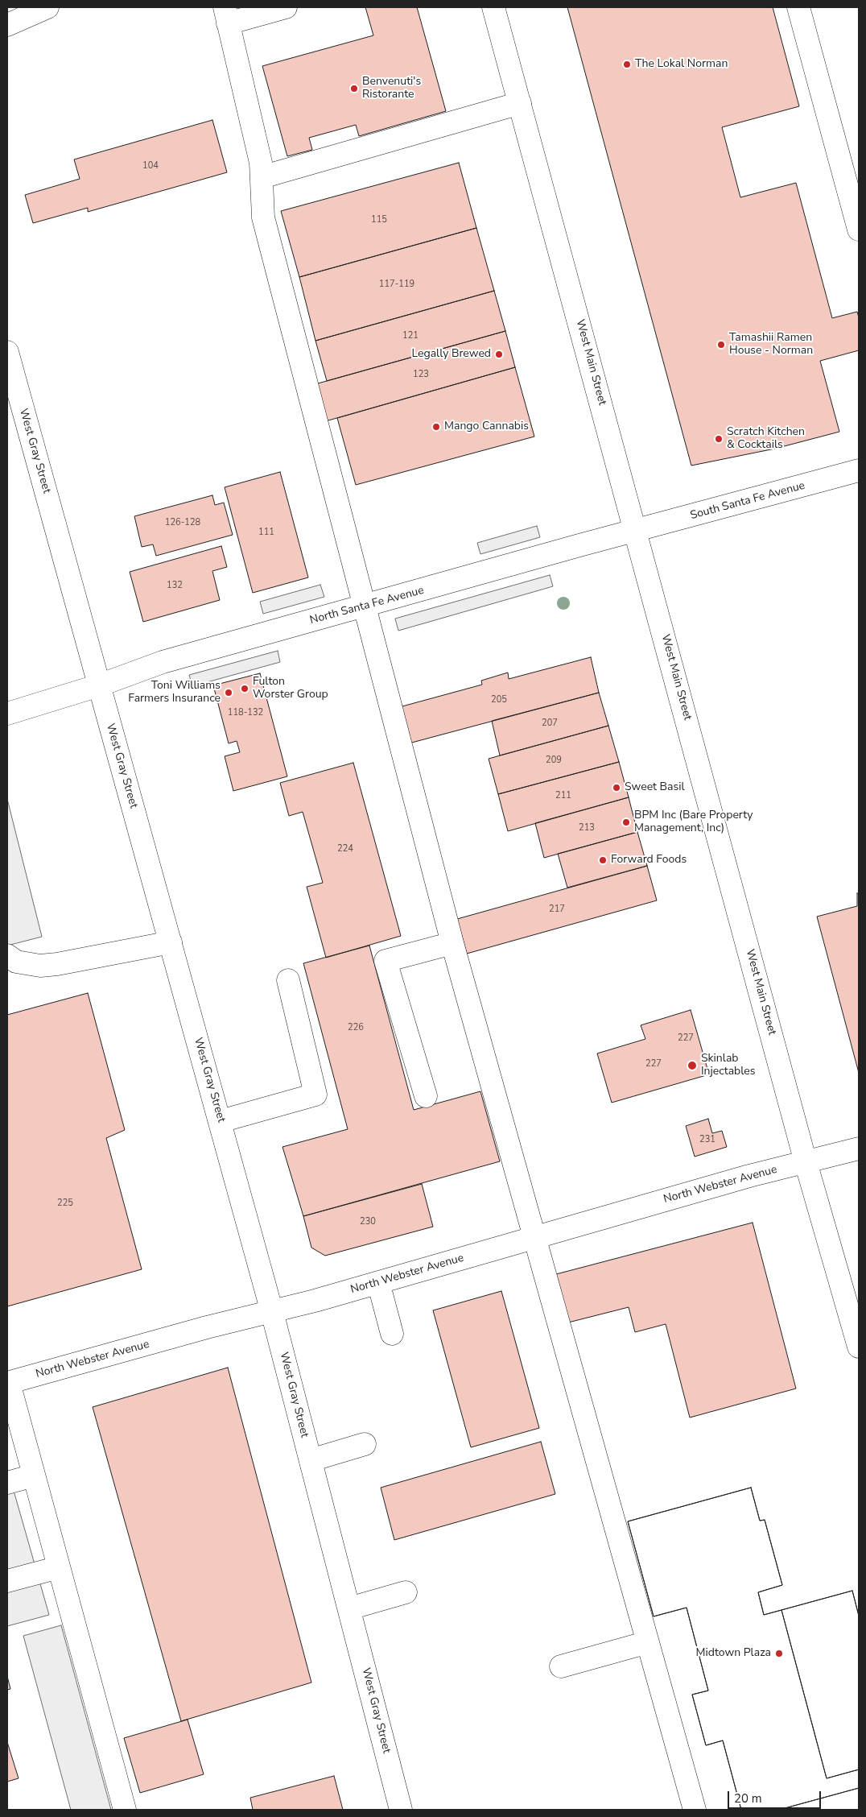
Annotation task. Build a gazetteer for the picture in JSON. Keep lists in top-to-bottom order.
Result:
{
  "streets": {
    "main road": [
      "West Main Street",
      "West Gray Street",
      "South Santa Fe Avenue",
      "North Santa Fe Avenue",
      "North Webster Avenue"
    ]
  },
  "crossings": [
    ["West Main Street", "South Santa Fe Avenue"],
    ["West Main Street", "North Santa Fe Avenue"],
    ["West Main Street", "North Webster Avenue"],
    ["West Gray Street", "North Santa Fe Avenue"],
    ["West Gray Street", "North Webster Avenue"],
    ["South Santa Fe Avenue", "North Santa Fe Avenue"]
  ],
  "places": [
    "The Lokal Norman",
    "Benvenuti's Ristorante",
    "Tamashii Ramen House - Norman",
    "Legally Brewed",
    "Mango Cannabis",
    "Scratch Kitchen & Cocktails",
    "Fulton Worster Group",
    "Toni Williams Farmers Insurance",
    "Sweet Basil",
    "BPM Inc (Bare Property Management, Inc)",
    "Forward Foods",
    "Skinlab Injectables",
    "Midtown Plaza"
  ],
  "house_numbers": [
    "104",
    "115",
    "117-119",
    "121",
    "123",
    "126-128",
    "111",
    "132",
    "205",
    "118-132",
    "207",
    "209",
    "211",
    "213",
    "224",
    "217",
    "226",
    "227",
    "227",
    "231",
    "225",
    "230"
  ],
  "scale_bar": "20 m"
}
